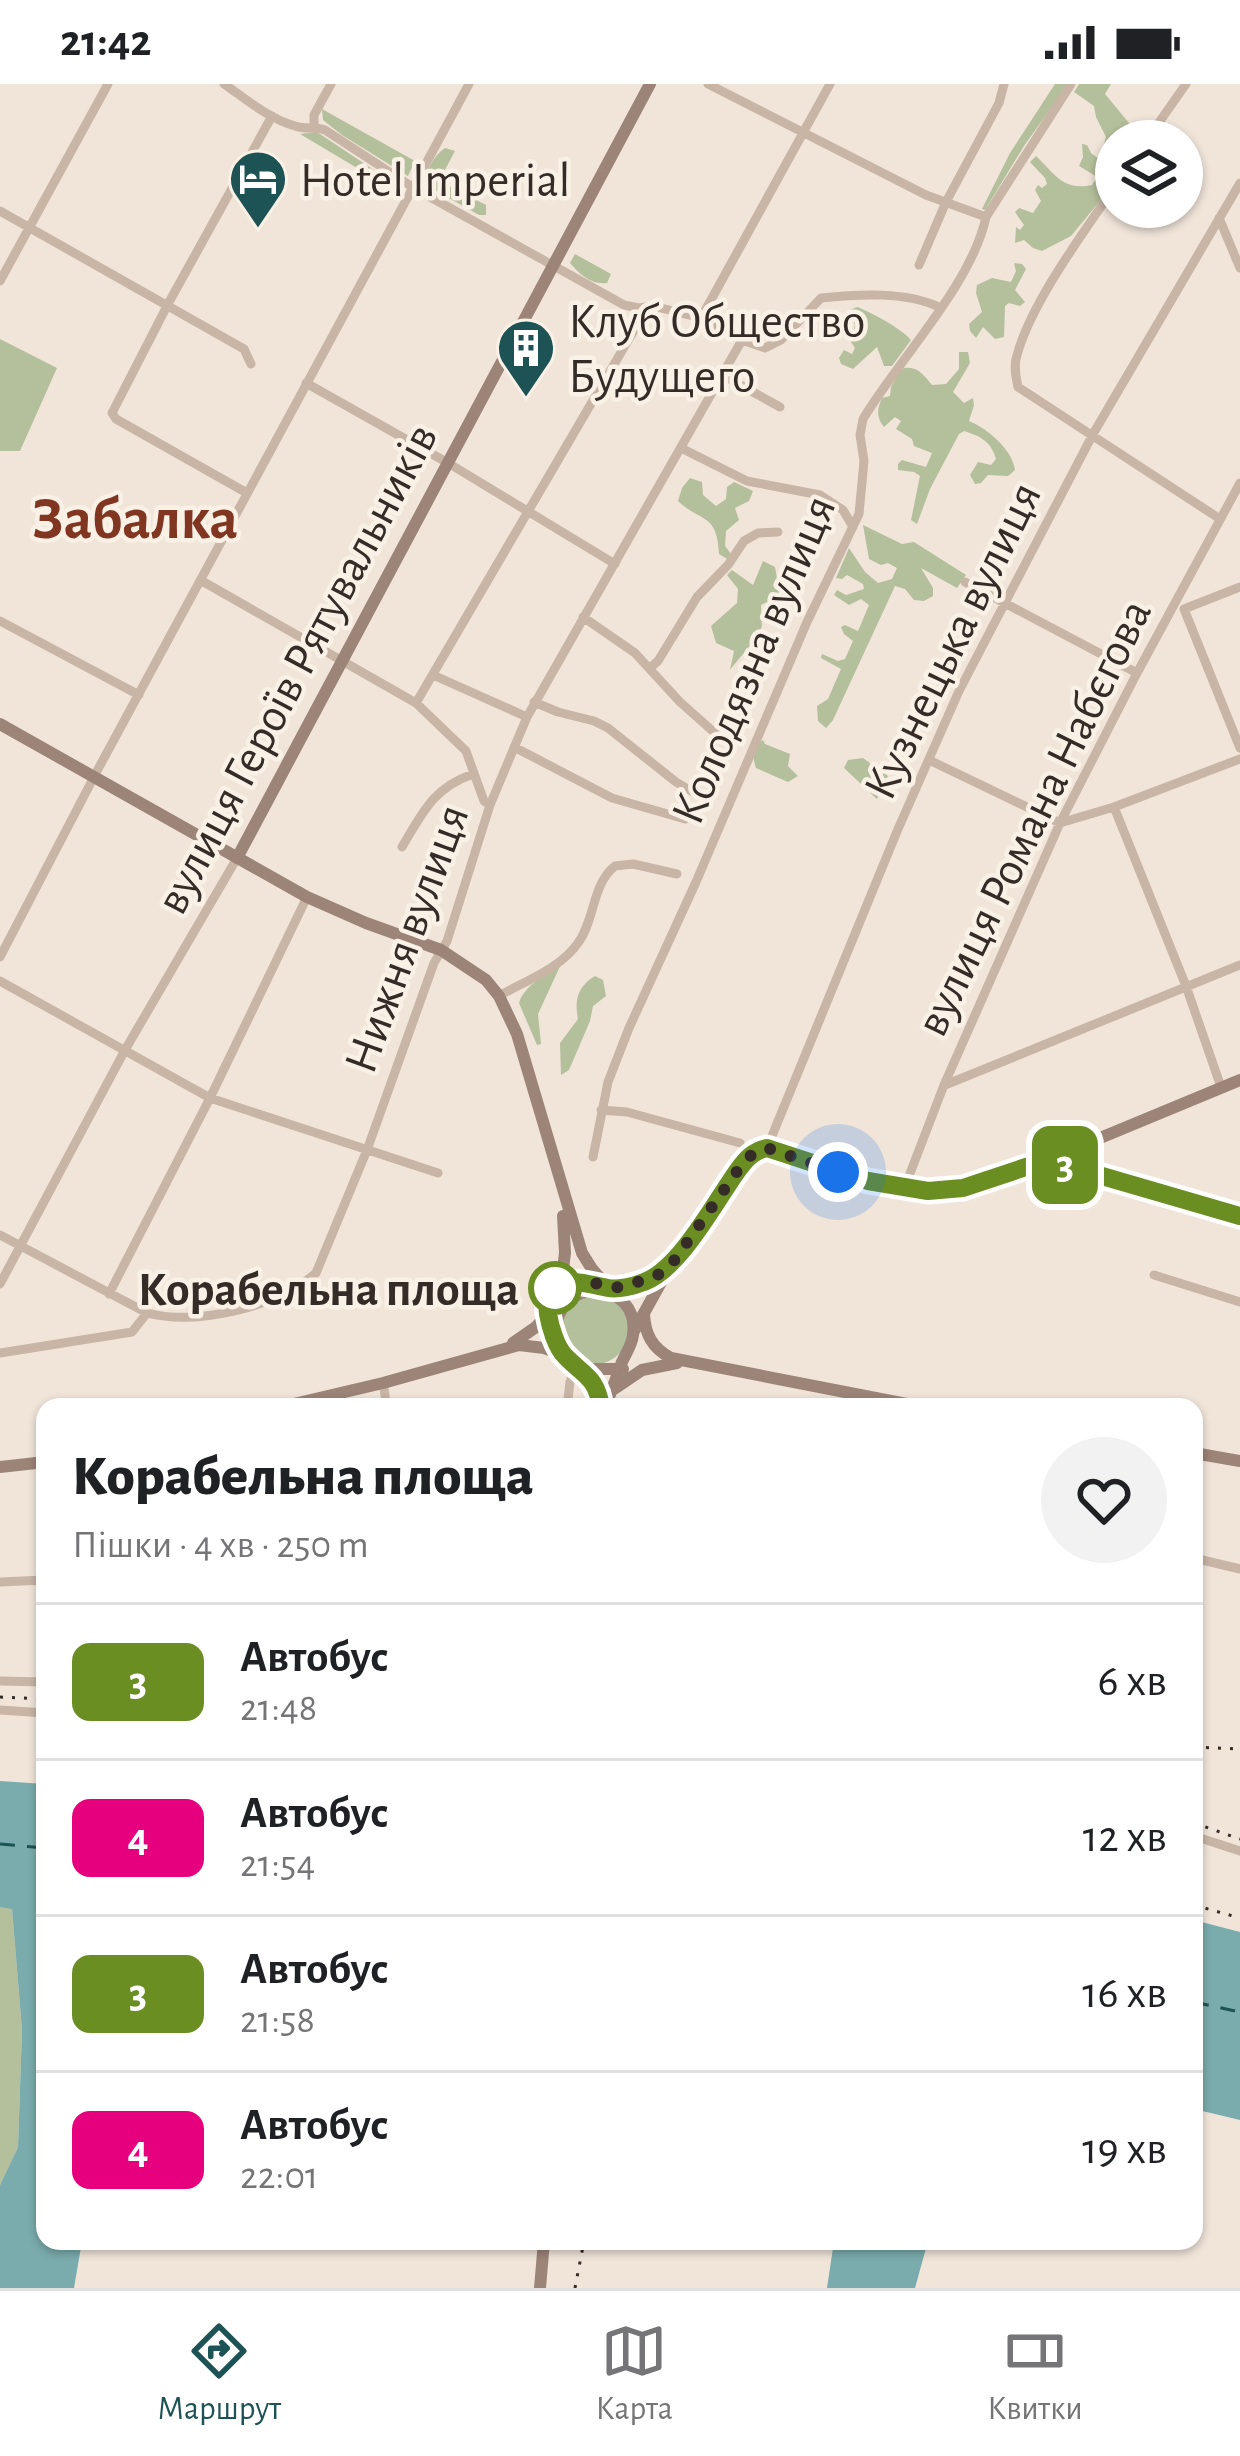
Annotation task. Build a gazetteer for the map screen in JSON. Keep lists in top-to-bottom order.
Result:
{
  "streets": {
    "street": [
      "Кузнецька вулиця",
      "Колодязна вулиця",
      "вулиця Героїв Рятувальників",
      "вулиця Романа Набєгова",
      "Нижня вулиця"
    ]
  },
  "districts": ["Забалка"],
  "places": {
    "hotel": ["Hotel Imperial"],
    "building": ["Клуб Общество Будущего"],
    "other": ["Корабельна площа"]
  },
  "lines": ["bus line 3"],
  "page": {
    "status": "21:42",
    "on_map": "3",
    "heading": ["Корабельна площа", "Пішки · 4 хв · 250 m"],
    "list": [
      {
        "mark": "3",
        "name": "Автобус",
        "note": "21:48",
        "value": "6 хв"
      },
      {
        "mark": "4",
        "name": "Автобус",
        "note": "21:54",
        "value": "12 хв"
      },
      {
        "mark": "3",
        "name": "Автобус",
        "note": "21:58",
        "value": "16 хв"
      },
      {
        "mark": "4",
        "name": "Автобус",
        "note": "22:01",
        "value": "19 хв"
      }
    ],
    "tabs": ["Маршрут", "Карта", "Квитки"]
  }
}
